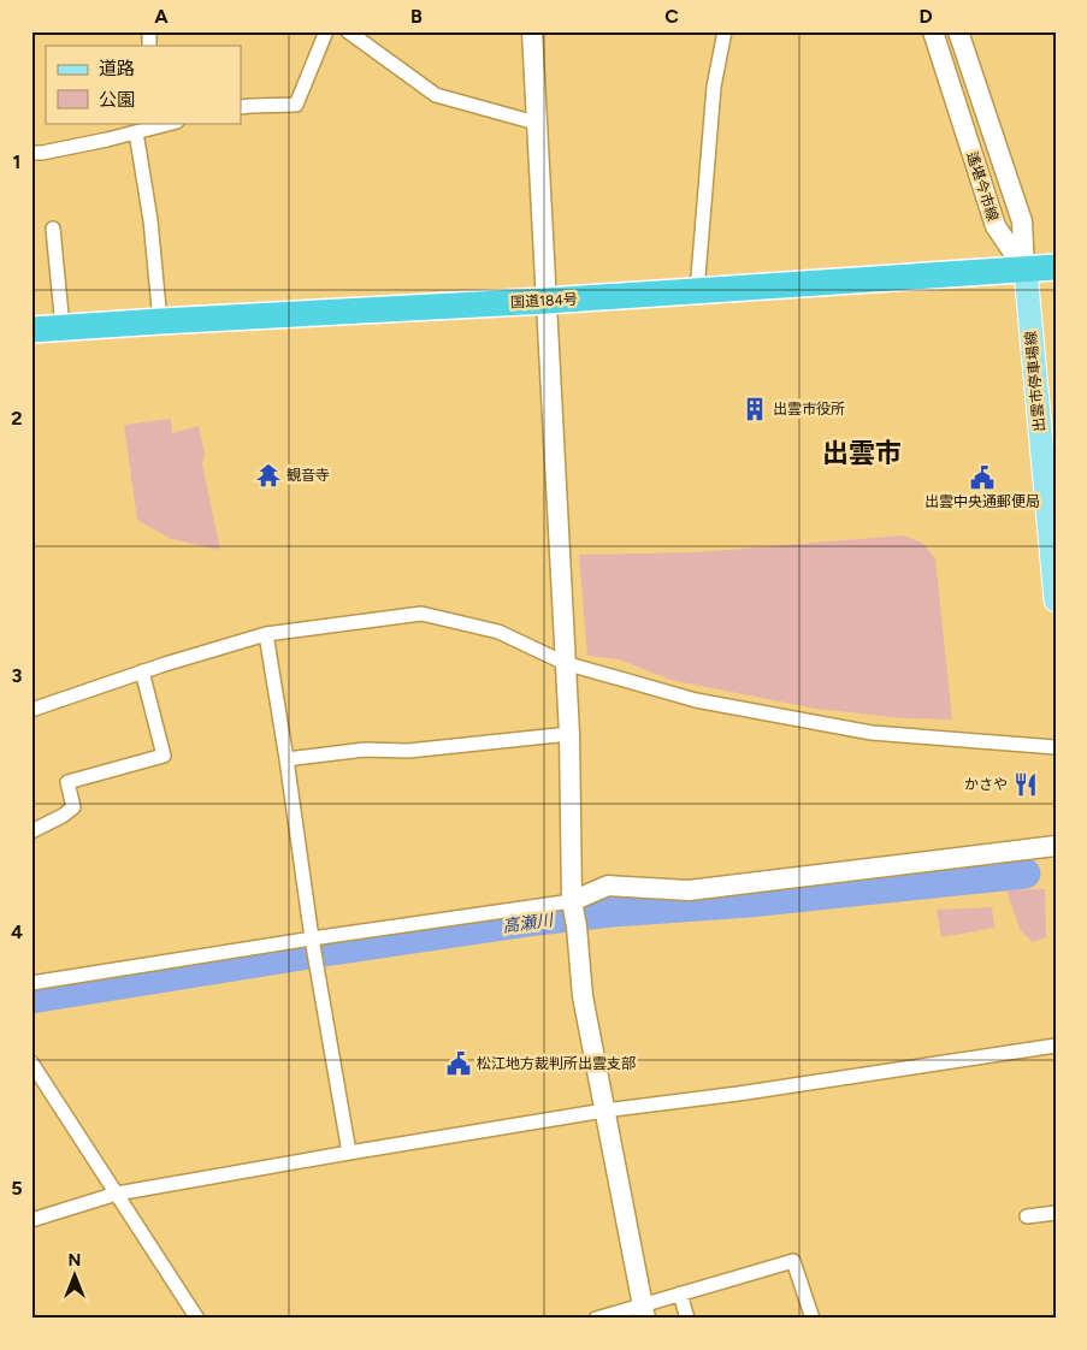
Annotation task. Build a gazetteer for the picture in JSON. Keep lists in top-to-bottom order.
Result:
{
  "streets": {
    "highway": ["国道184号"],
    "main road": ["出雲市停車場線"],
    "street": ["遙堪今市線"]
  },
  "crossings": [
    ["遙堪今市線", "国道184号"],
    ["遙堪今市線", "出雲市停車場線"],
    ["国道184号", "出雲市停車場線"]
  ],
  "districts": ["出雲市"],
  "water": ["高瀬川"],
  "places": {
    "building": ["出雲市役所"],
    "temple": ["観音寺"],
    "public building": ["出雲中央通郵便局", "松江地方裁判所出雲支部"],
    "restaurant": ["かさや"]
  },
  "legend": ["道路", "公園"],
  "north": "top",
  "grid": {
    "columns": [
      "A",
      "B",
      "C",
      "D"
    ],
    "rows": [
      "1",
      "2",
      "3",
      "4",
      "5"
    ]
  }
}
